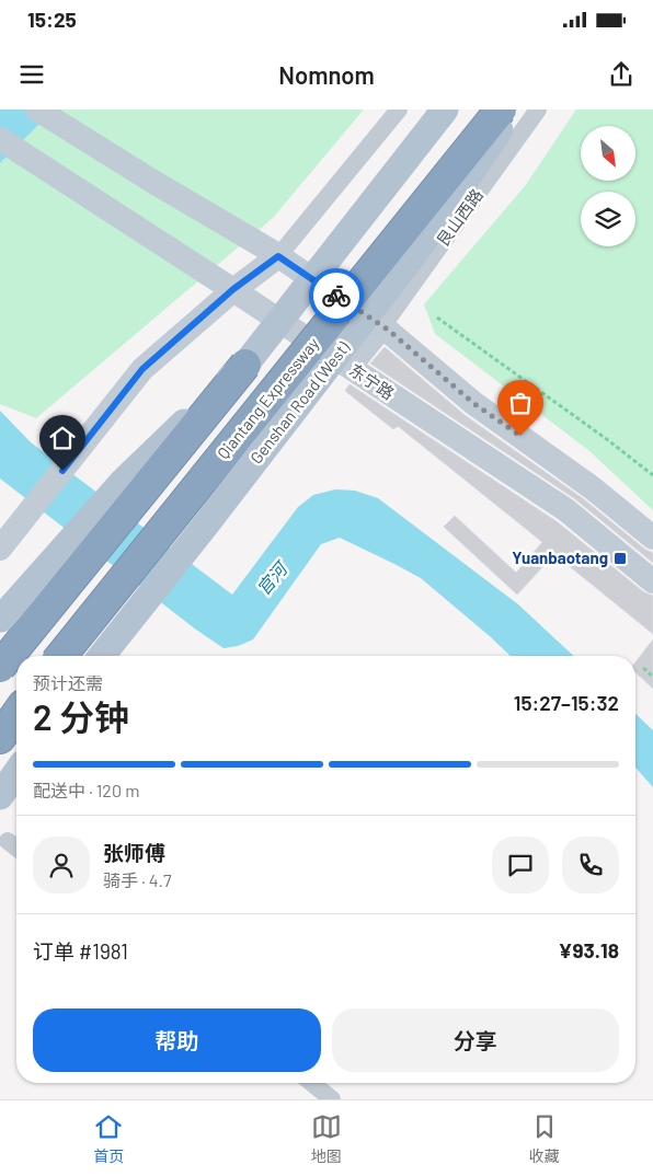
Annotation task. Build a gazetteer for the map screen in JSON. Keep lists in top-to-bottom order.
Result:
{
  "streets": {
    "highway": ["Qiantang Expressway"],
    "main road": ["东宁路", "Genshan Road (West)"],
    "street": ["艮山西路"]
  },
  "water": ["官河"],
  "places": {
    "transit": ["Yuanbaotang"]
  },
  "north": "bottom right",
  "page": {
    "status": "15:25",
    "header": "Nomnom",
    "heading": ["2 分钟", "预计还需", "15:27–15:32"],
    "panel": [
      "张师傅",
      "骑手 · 4.7",
      "订单 #1981",
      "¥93.18"
    ],
    "bar": "配送中 · 120 m",
    "buttons": ["帮助", "分享"],
    "tabs": ["首页", "地图", "收藏"]
  }
}
